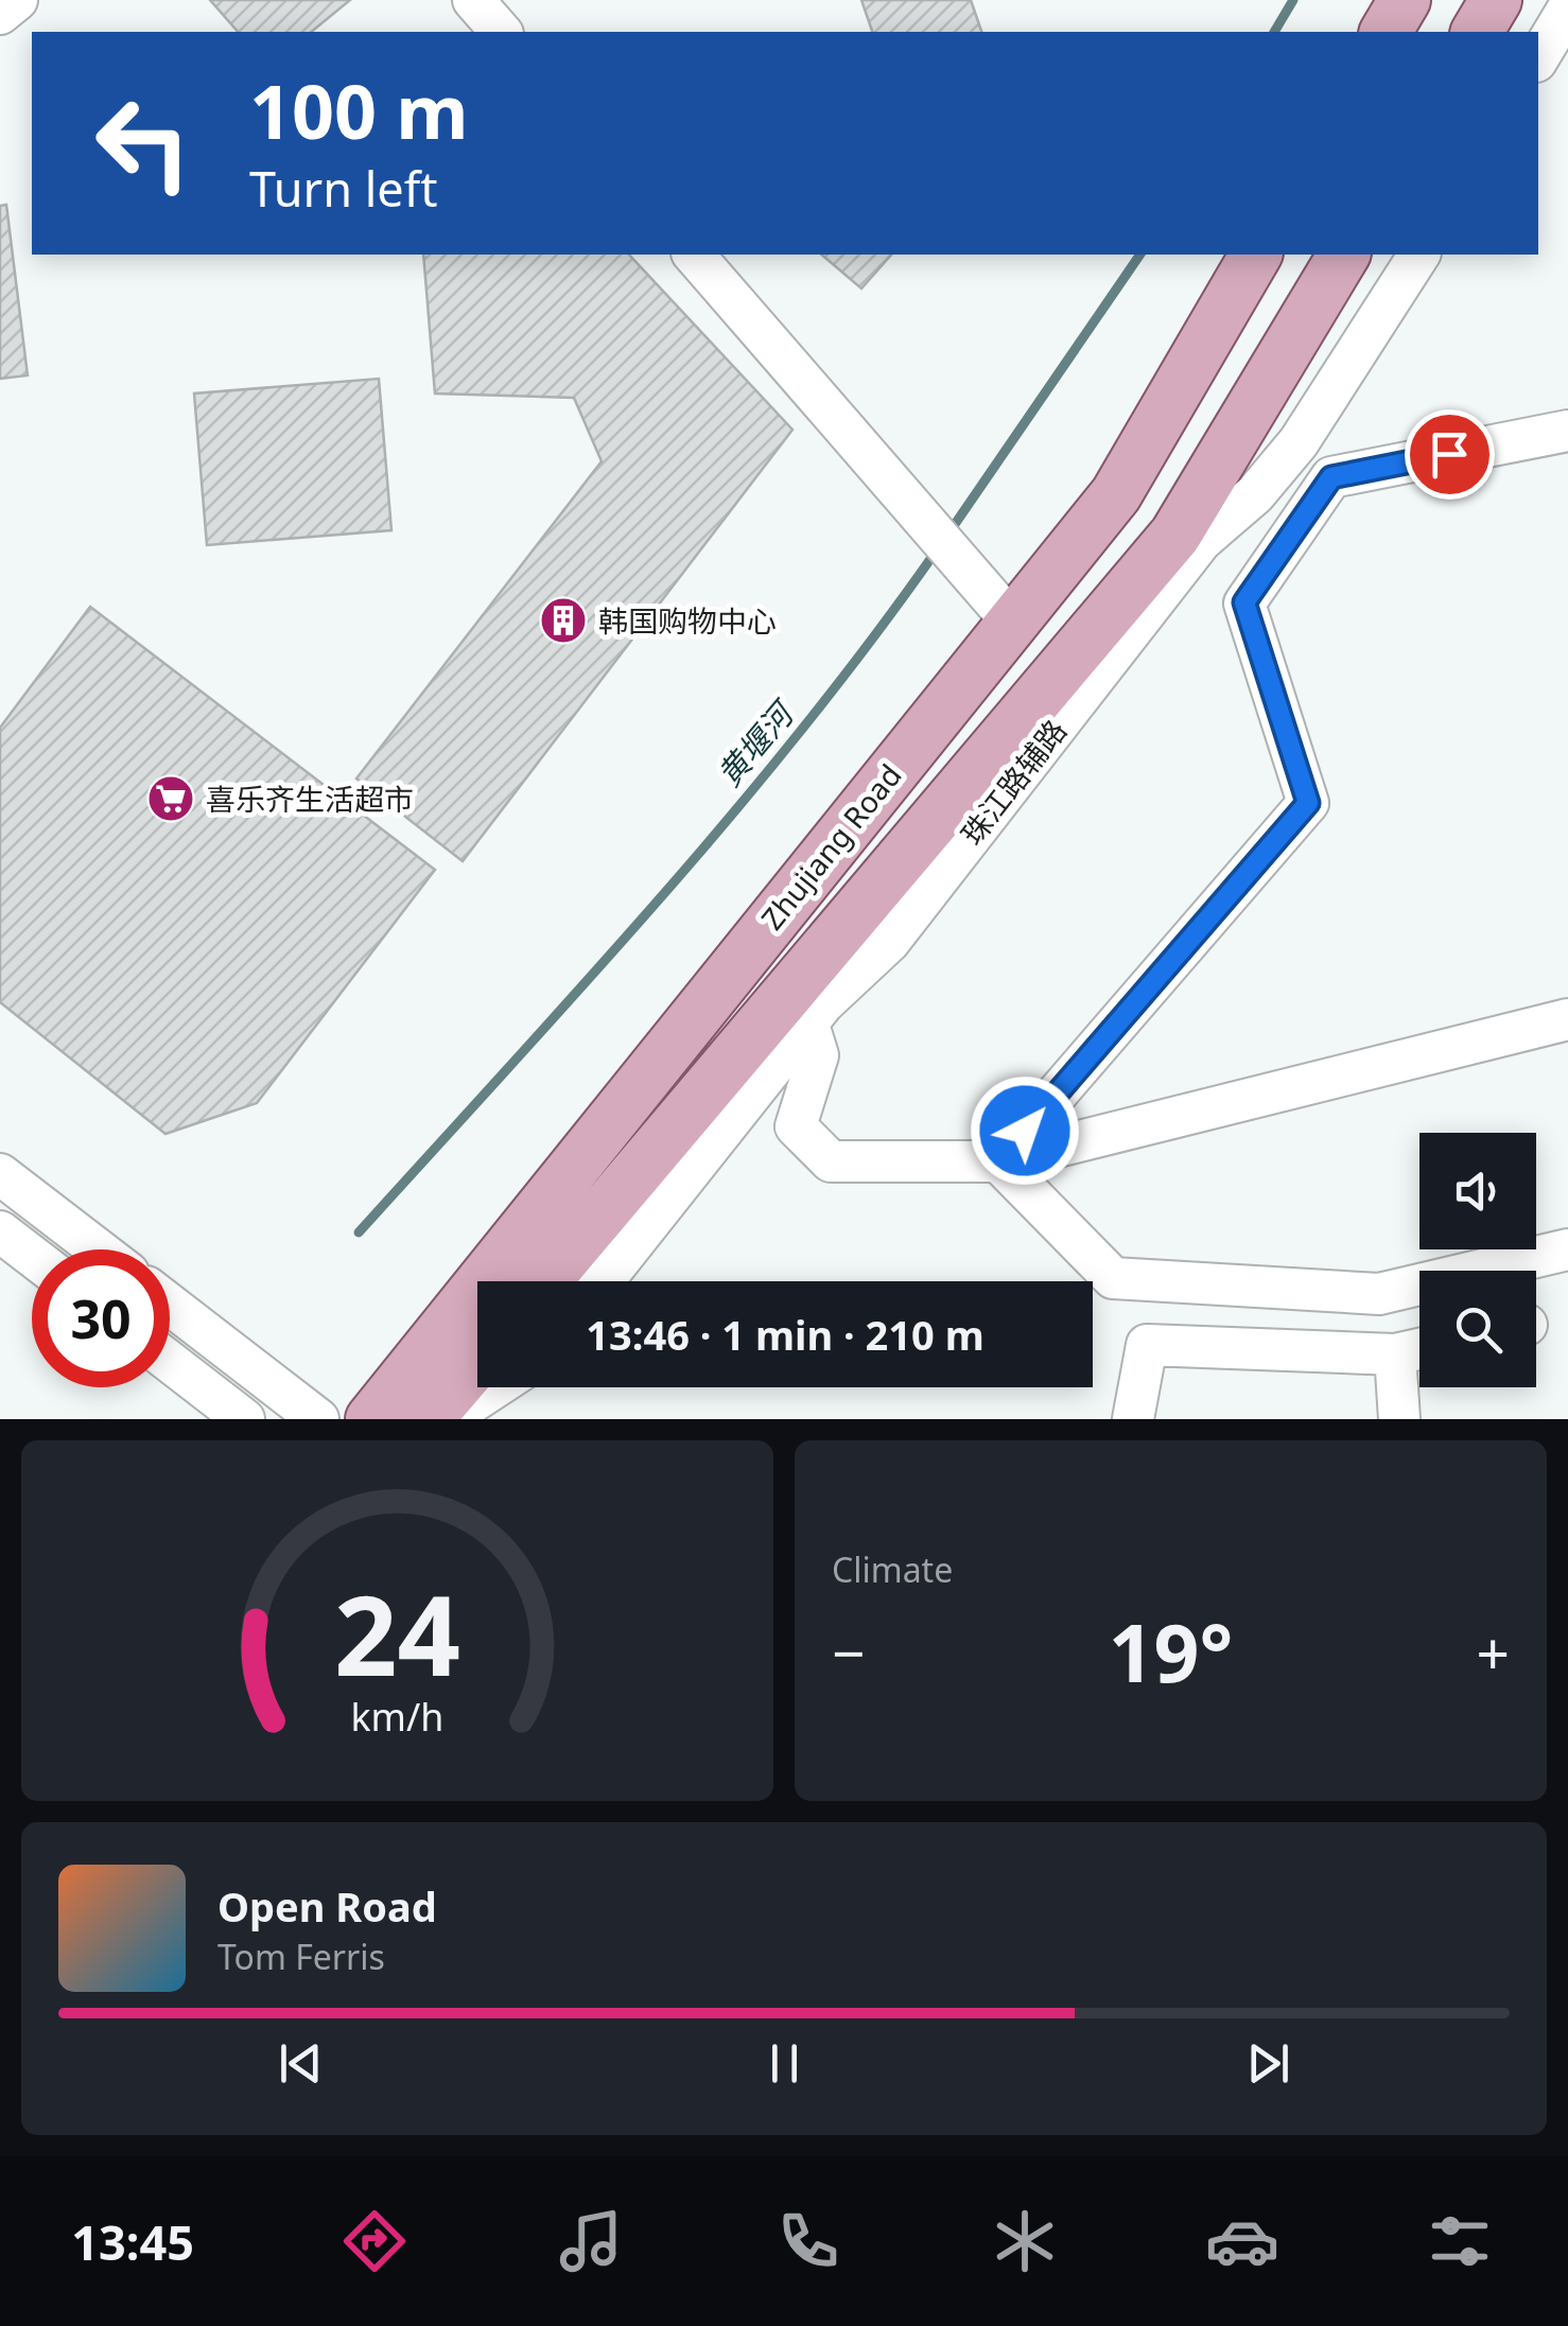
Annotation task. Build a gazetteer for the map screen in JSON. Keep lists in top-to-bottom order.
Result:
{
  "streets": {
    "main road": ["Zhujiang Road"],
    "street": ["珠江路辅路"]
  },
  "water": ["黄堰河"],
  "places": {
    "building": ["韩国购物中心"],
    "supermarket": ["喜乐齐生活超市"]
  },
  "page": {
    "turn": ["100 m", "Turn left"],
    "limit": "30",
    "trip": "13:46 · 1 min · 210 m",
    "tile": "Climate",
    "heat": ["−", "19°", "+"],
    "song": ["Open Road", "Tom Ferris"],
    "tabs": "13:45",
    "gauge": ["24", "km/h"]
  }
}
